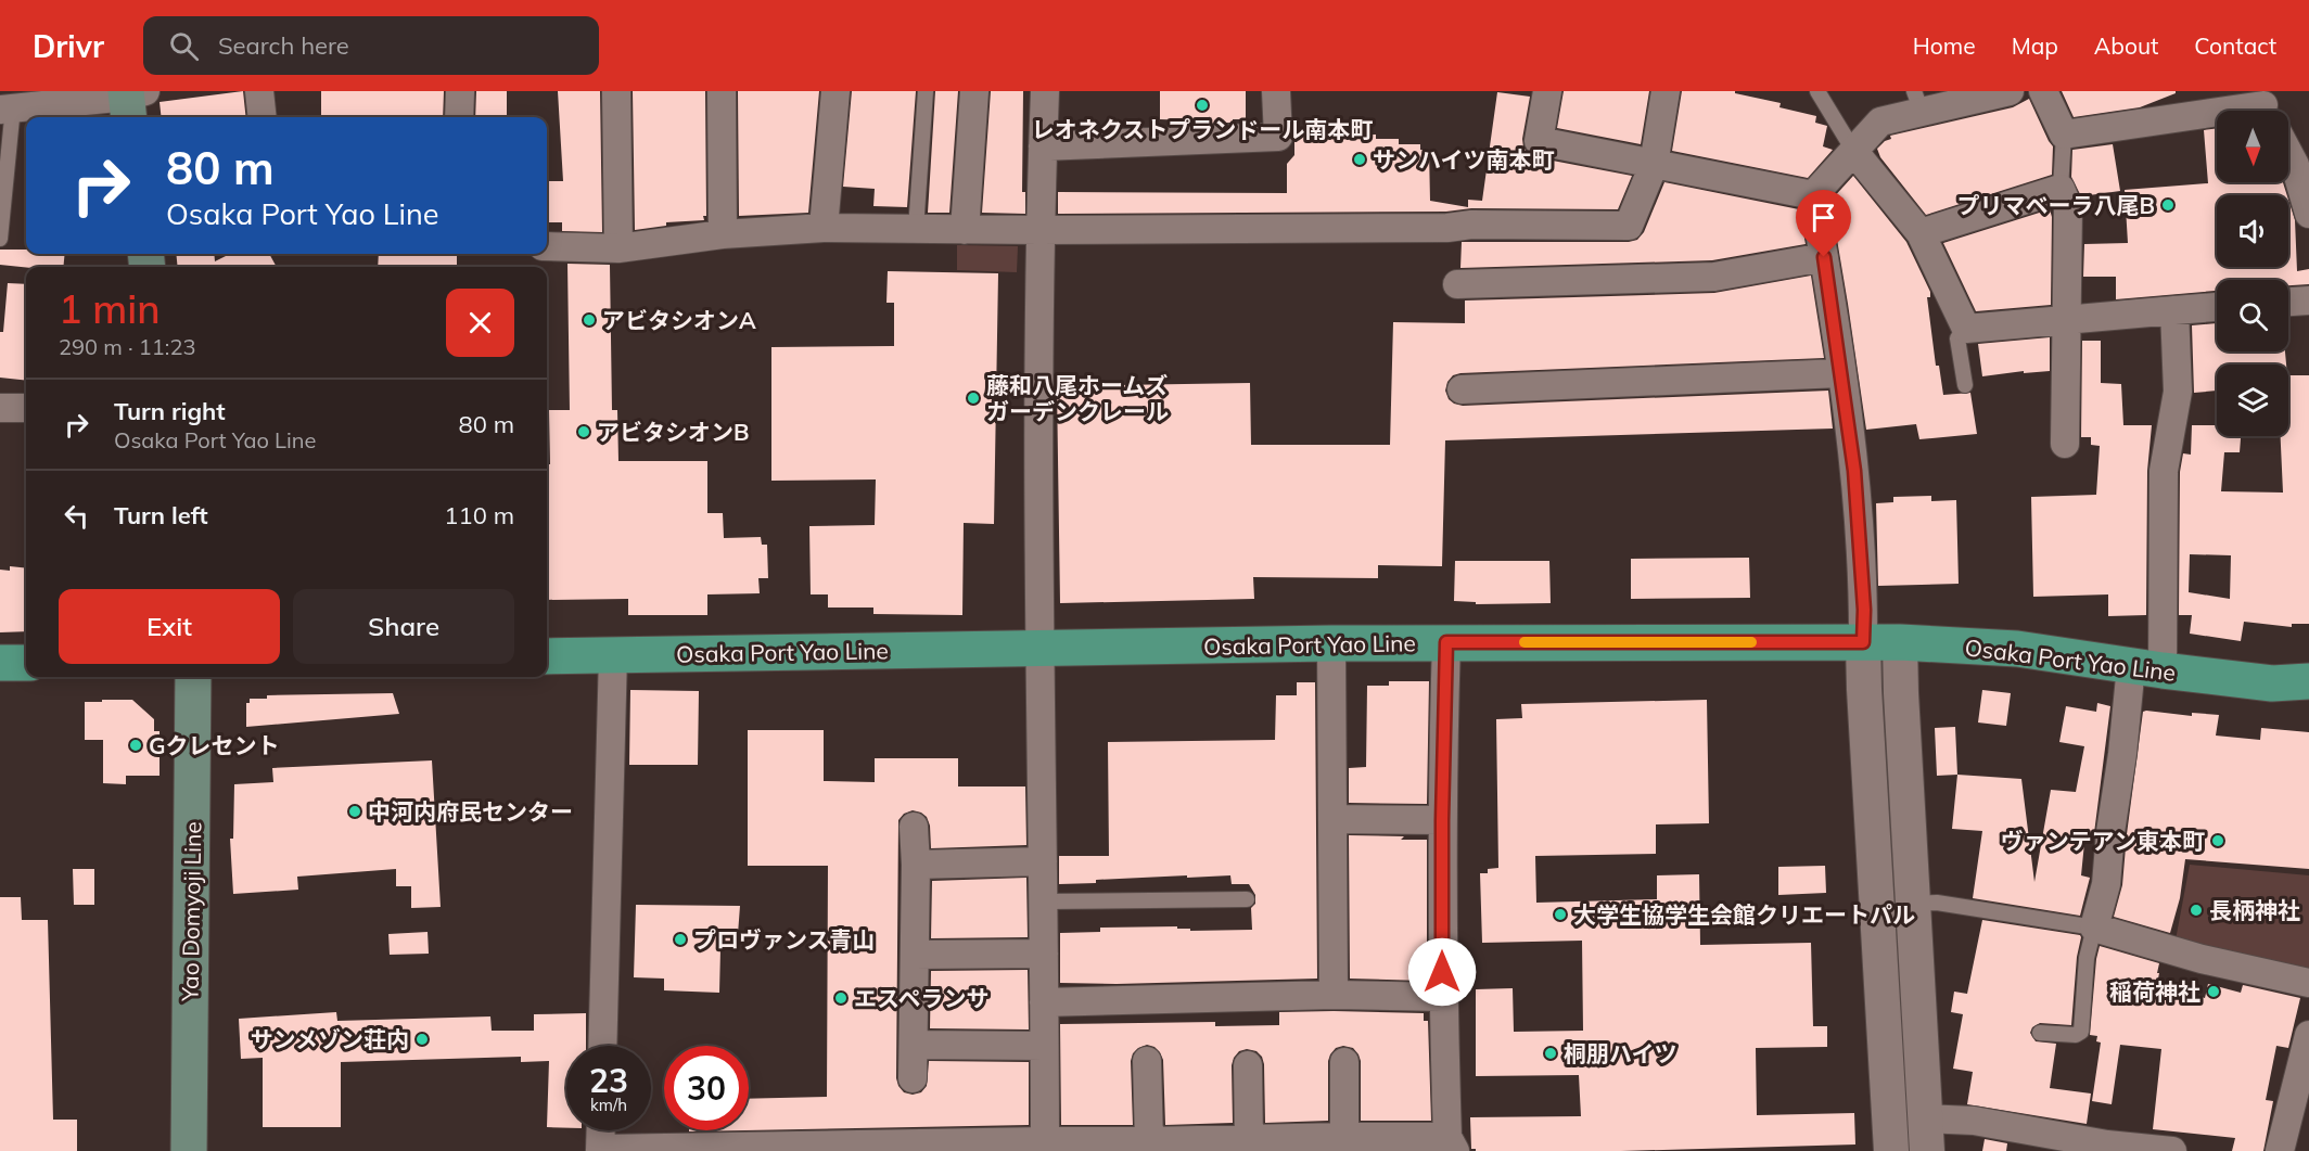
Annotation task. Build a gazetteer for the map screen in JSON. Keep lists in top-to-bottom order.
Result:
{
  "streets": {
    "main road": ["Osaka Port Yao Line", "Yao Domyoji Line"]
  },
  "places": [
    "レオネクストプランドール南本町",
    "サンハイツ南本町",
    "プリマベーラ八尾B",
    "アビタシオンA",
    "藤和八尾ホームズ ガーデンクレール",
    "アビタシオンB",
    "Gクレセント",
    "中河内府民センター",
    "ヴァンテアン東本町",
    "長柄神社",
    "大学生協学生会館クリエートパル",
    "プロヴァンス青山",
    "稲荷神社",
    "エスペランサ",
    "サンメゾン荘内",
    "桐朋ハイツ"
  ],
  "north": "bottom",
  "page": {
    "header": "Drivr",
    "search": "Search here",
    "nav": [
      "Home",
      "Map",
      "About",
      "Contact"
    ],
    "turn": ["80 m", "Osaka Port Yao Line"],
    "heading": ["1 min", "290 m · 11:23"],
    "list": [
      {
        "name": "Turn right",
        "note": "Osaka Port Yao Line",
        "value": "80 m"
      },
      {
        "name": "Turn left",
        "value": "110 m"
      }
    ],
    "buttons": ["Exit", "Share"],
    "speed": "23 km/h",
    "limit": "30"
  }
}
